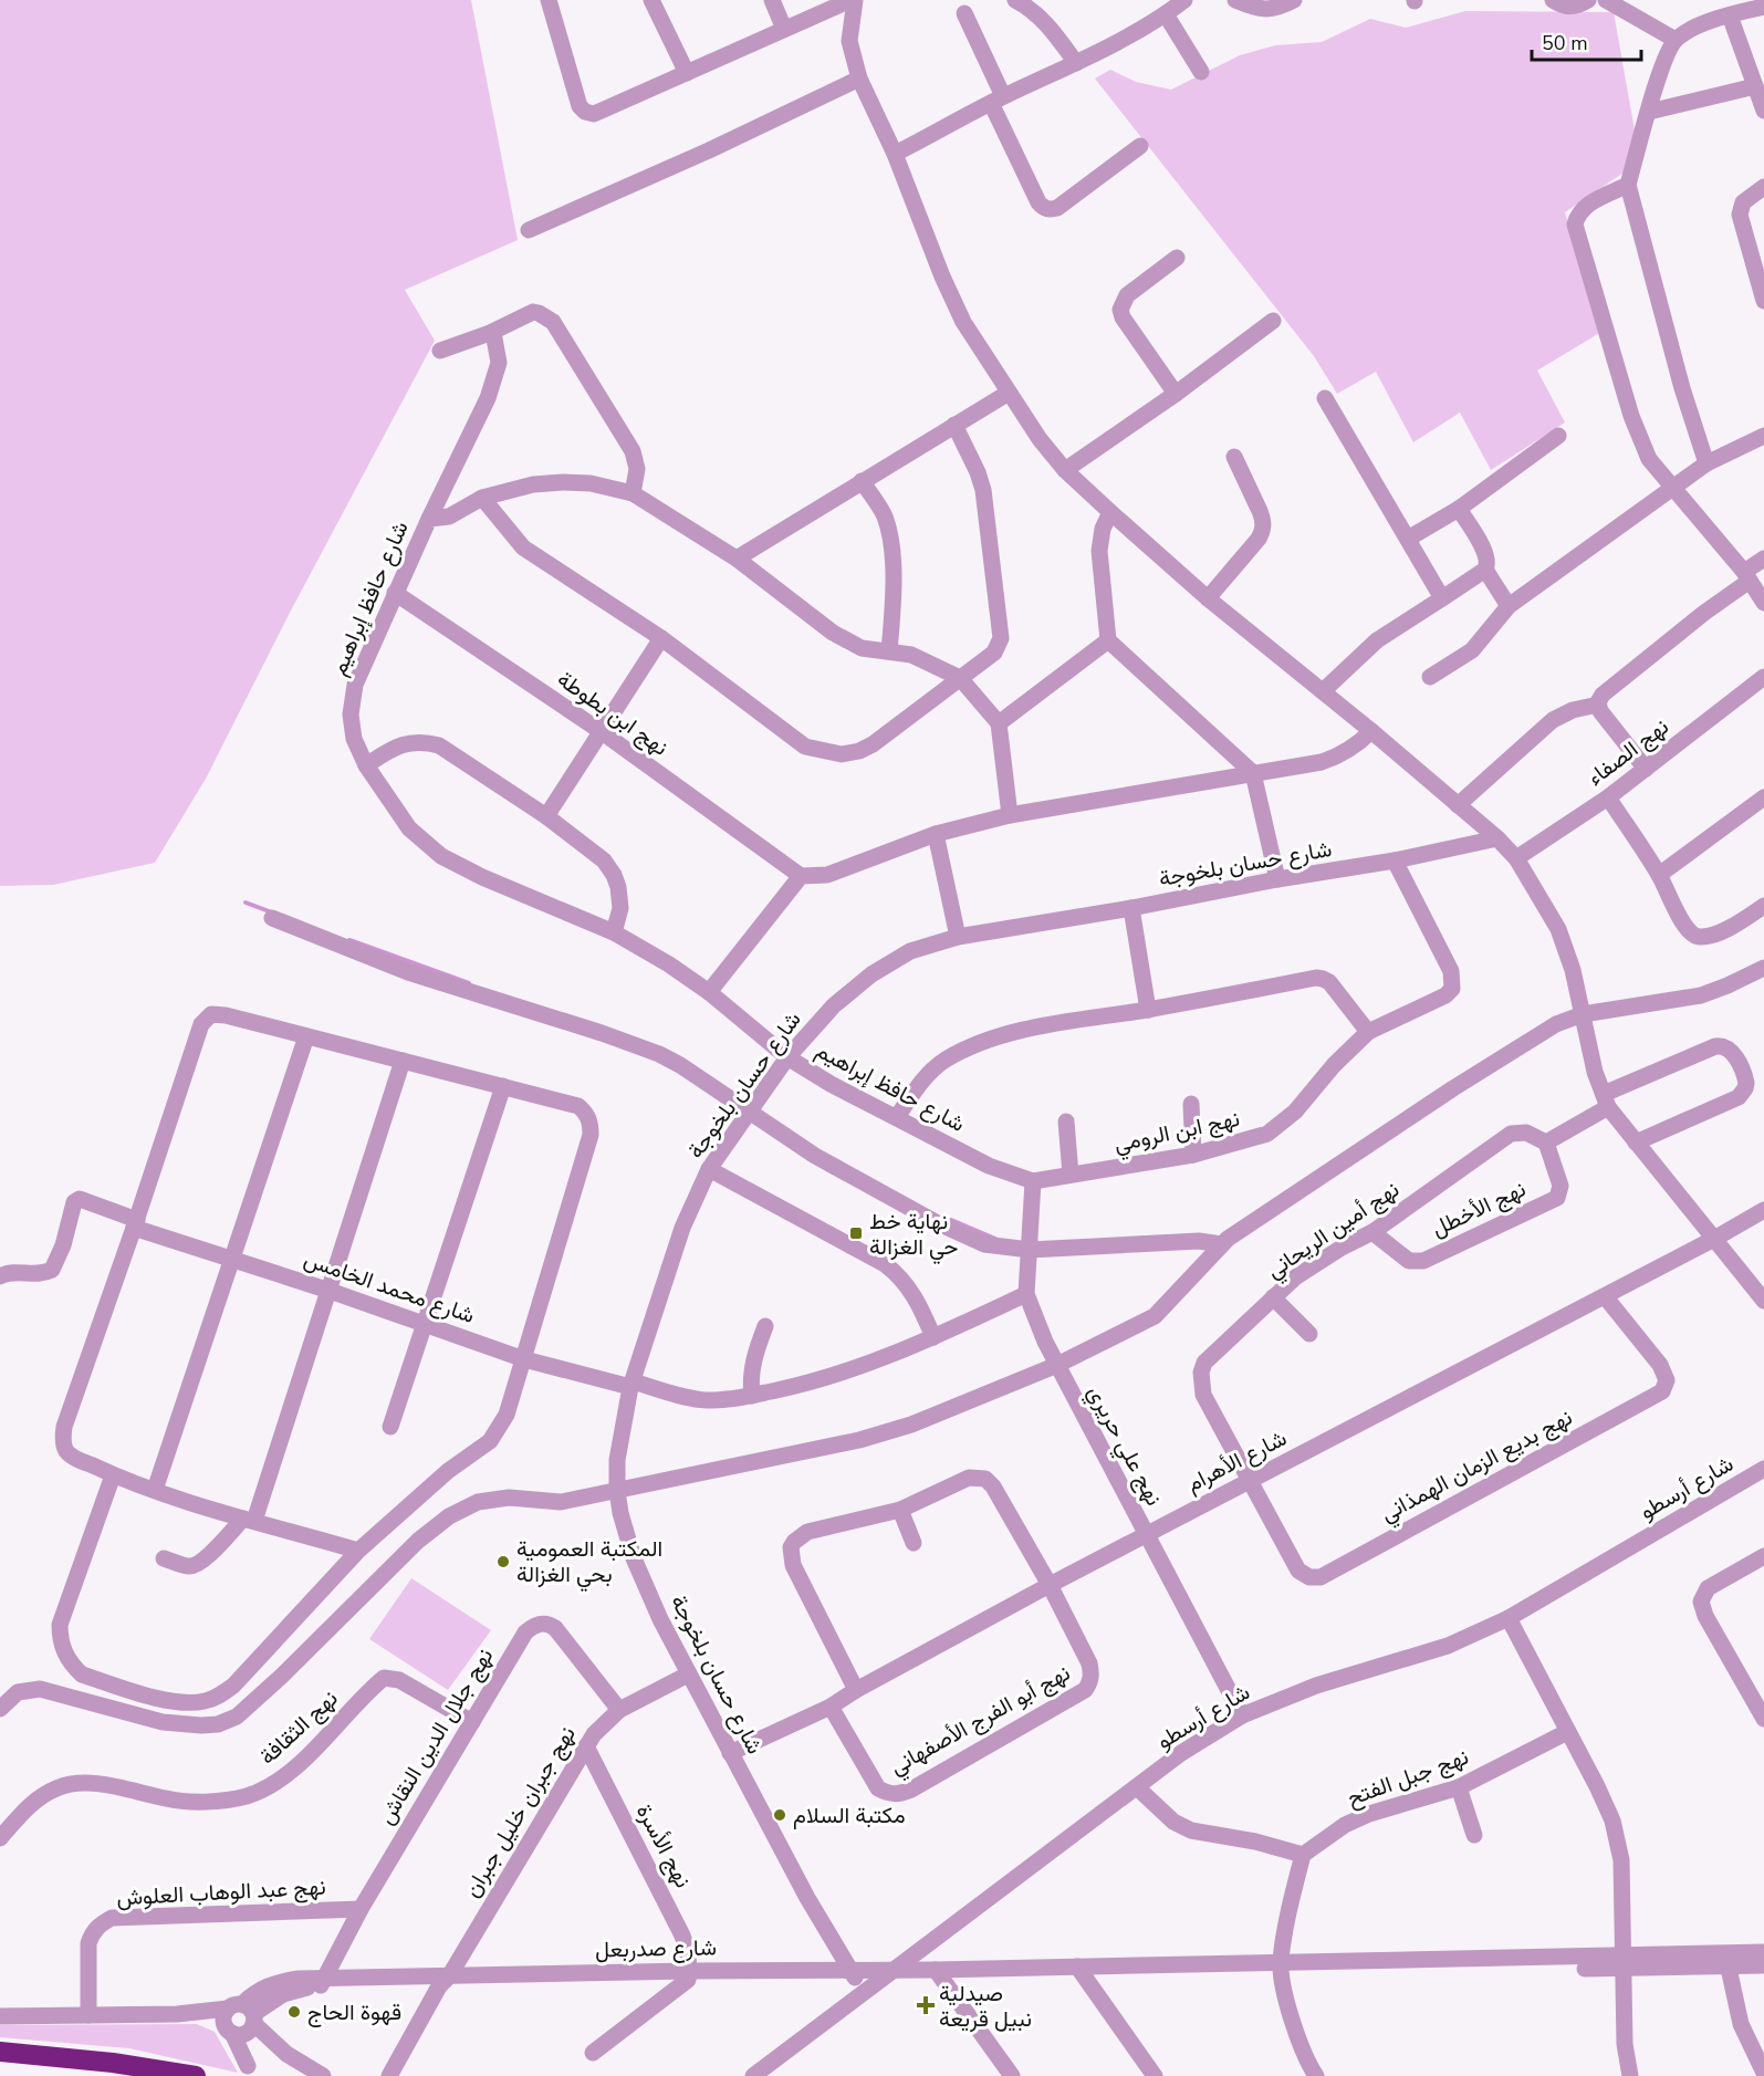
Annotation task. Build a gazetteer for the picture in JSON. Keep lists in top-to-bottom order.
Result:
{
  "streets": {
    "street": [
      "شارع حافظ إبراهيم",
      "نهج ابن بطوطة",
      "نهج الصفاء",
      "شارع حسان بلخوجة",
      "نهج ابن الرومي",
      "نهج الأخطل",
      "نهج أمين الريحاني",
      "شارع محمد الخامس",
      "نهج علي حريري",
      "شارع الأهرام",
      "نهج بديع الزمان الهمذاني",
      "شارع أرسطو",
      "نهج أبو الفرج الأصفهاني",
      "نهج الثقافة",
      "نهج جلال الدين النقاش",
      "نهج جبل الفتح",
      "نهج جبران خليل جبران",
      "نهج الأسرة",
      "نهج عبد الوهاب العلوش",
      "شارع صدربعل"
    ]
  },
  "crossings": [
    ["شارع حافظ إبراهيم", "نهج ابن بطوطة"],
    ["شارع حافظ إبراهيم", "شارع حسان بلخوجة"],
    ["شارع حافظ إبراهيم", "نهج ابن الرومي"],
    ["شارع حافظ إبراهيم", "نهج علي حريري"],
    ["شارع حسان بلخوجة", "نهج ابن الرومي"],
    ["شارع حسان بلخوجة", "شارع محمد الخامس"],
    ["شارع حسان بلخوجة", "شارع الأهرام"],
    ["شارع حسان بلخوجة", "نهج جبران خليل جبران"],
    ["شارع حسان بلخوجة", "شارع صدربعل"],
    ["نهج ابن الرومي", "نهج علي حريري"],
    ["نهج الأخطل", "نهج أمين الريحاني"],
    ["نهج أمين الريحاني", "شارع الأهرام"],
    ["نهج أمين الريحاني", "نهج بديع الزمان الهمذاني"],
    ["شارع محمد الخامس", "نهج علي حريري"],
    ["نهج علي حريري", "شارع الأهرام"],
    ["نهج علي حريري", "شارع أرسطو"],
    ["شارع الأهرام", "نهج بديع الزمان الهمذاني"],
    ["شارع الأهرام", "نهج أبو الفرج الأصفهاني"],
    ["شارع أرسطو", "شارع صدربعل"],
    ["نهج الثقافة", "نهج جلال الدين النقاش"],
    ["نهج جلال الدين النقاش", "نهج جبران خليل جبران"],
    ["نهج جلال الدين النقاش", "نهج عبد الوهاب العلوش"],
    ["نهج جلال الدين النقاش", "شارع صدربعل"],
    ["نهج جبران خليل جبران", "نهج الأسرة"],
    ["نهج جبران خليل جبران", "شارع صدربعل"],
    ["نهج الأسرة", "شارع صدربعل"]
  ],
  "places": {
    "transit": ["نهاية خط حي الغزالة"],
    "other": ["المكتبة العمومية بحي الغزالة", "مكتبة السلام", "قهوة الحاج"],
    "health": ["صيدلية نبيل قريعة"]
  },
  "scale_bar": "50 m"
}
